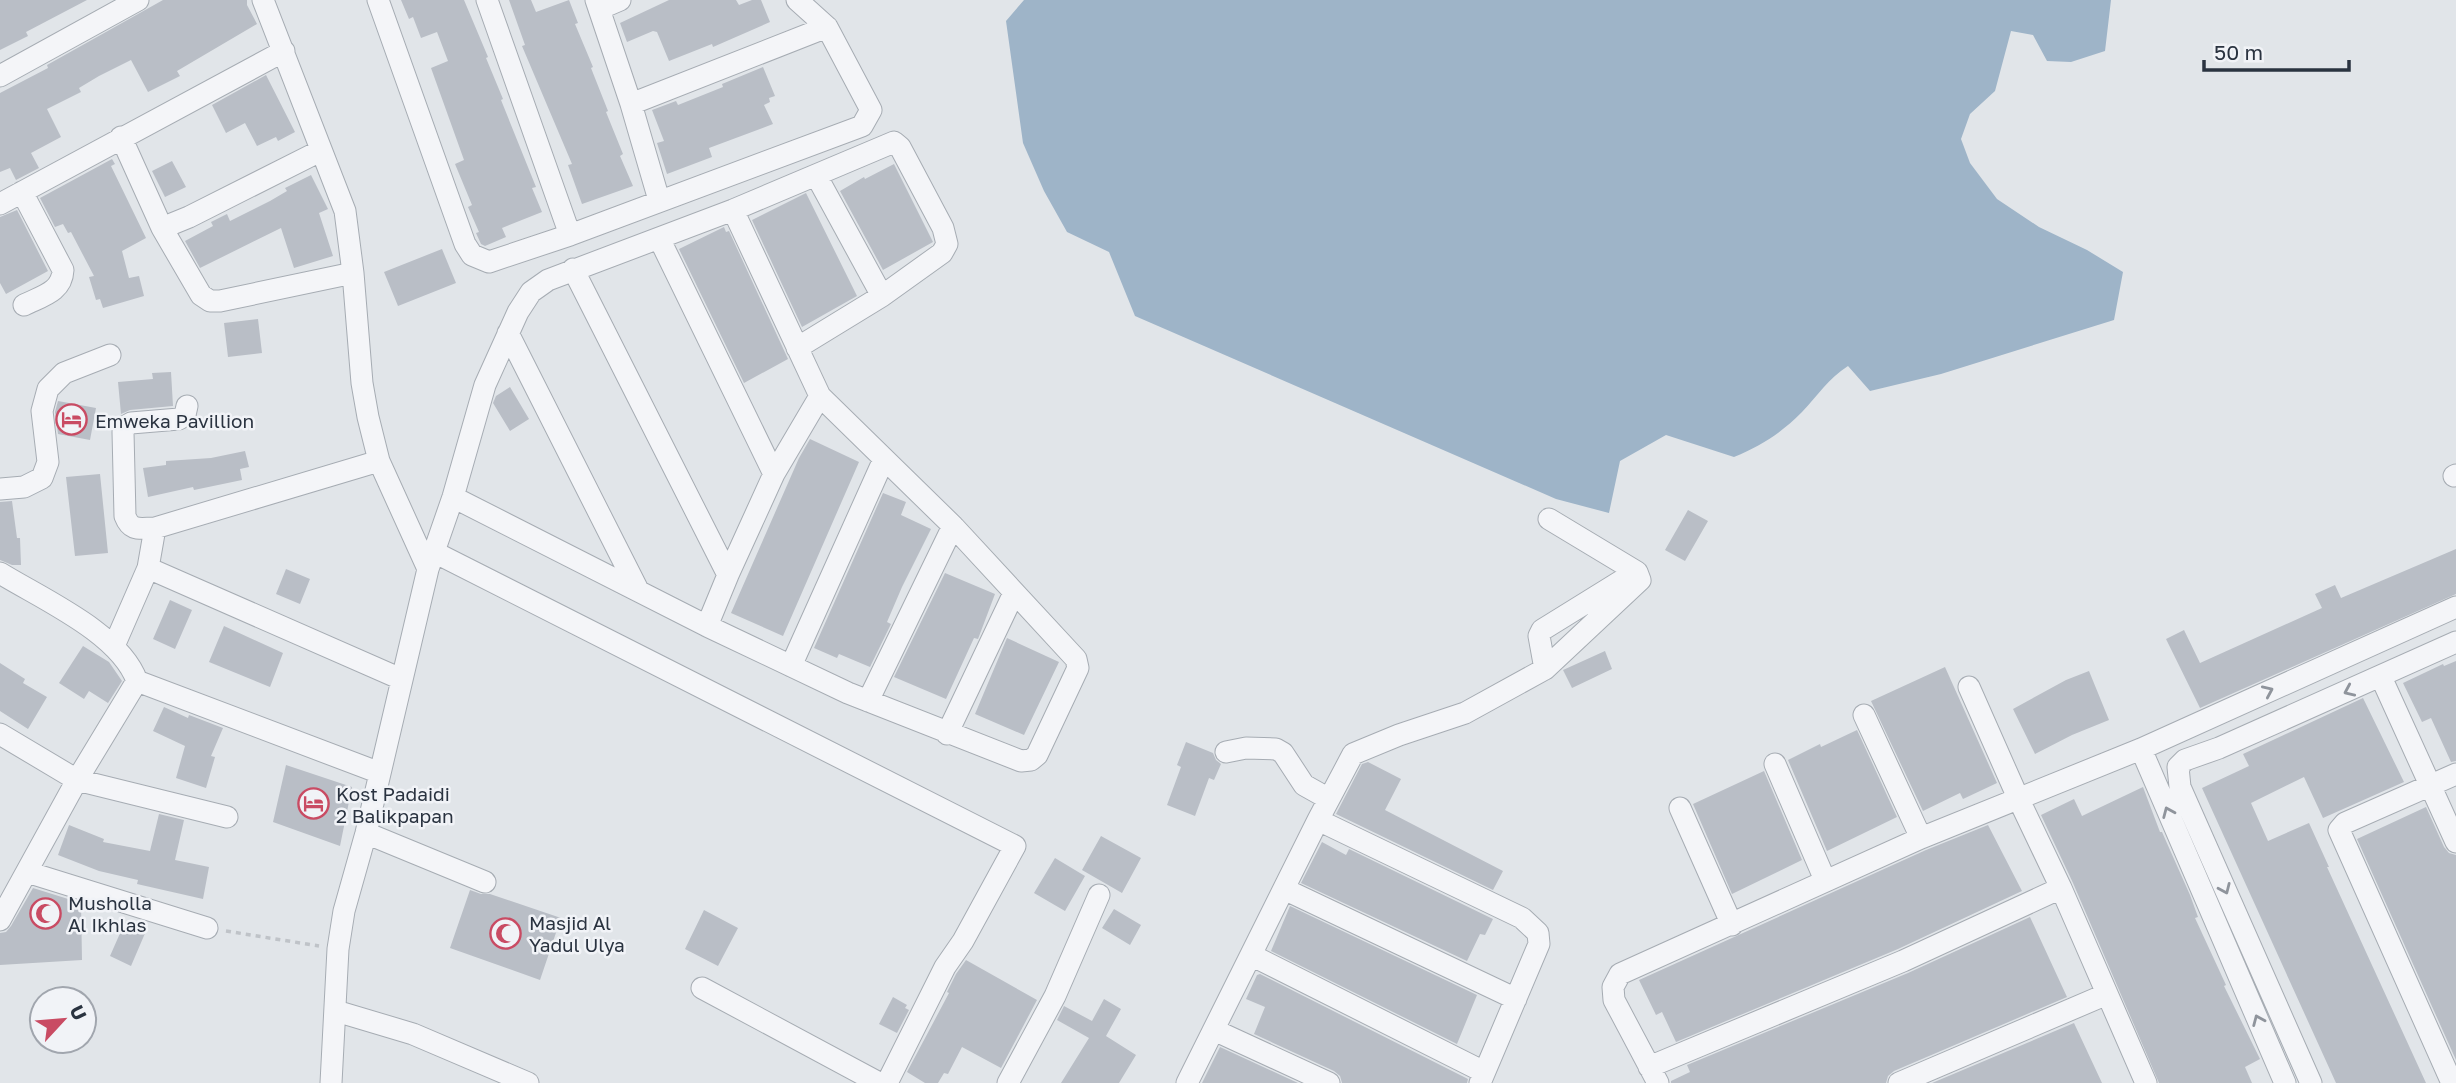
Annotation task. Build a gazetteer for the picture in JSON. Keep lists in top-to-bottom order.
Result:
{
  "places": {
    "hotel": ["Emweka Pavillion", "Kost Padaidi 2 Balikpapan"],
    "mosque": ["Musholla Al Ikhlas", "Masjid Al Yadul Ulya"]
  },
  "scale_bar": "50 m",
  "north": "top right"
}
